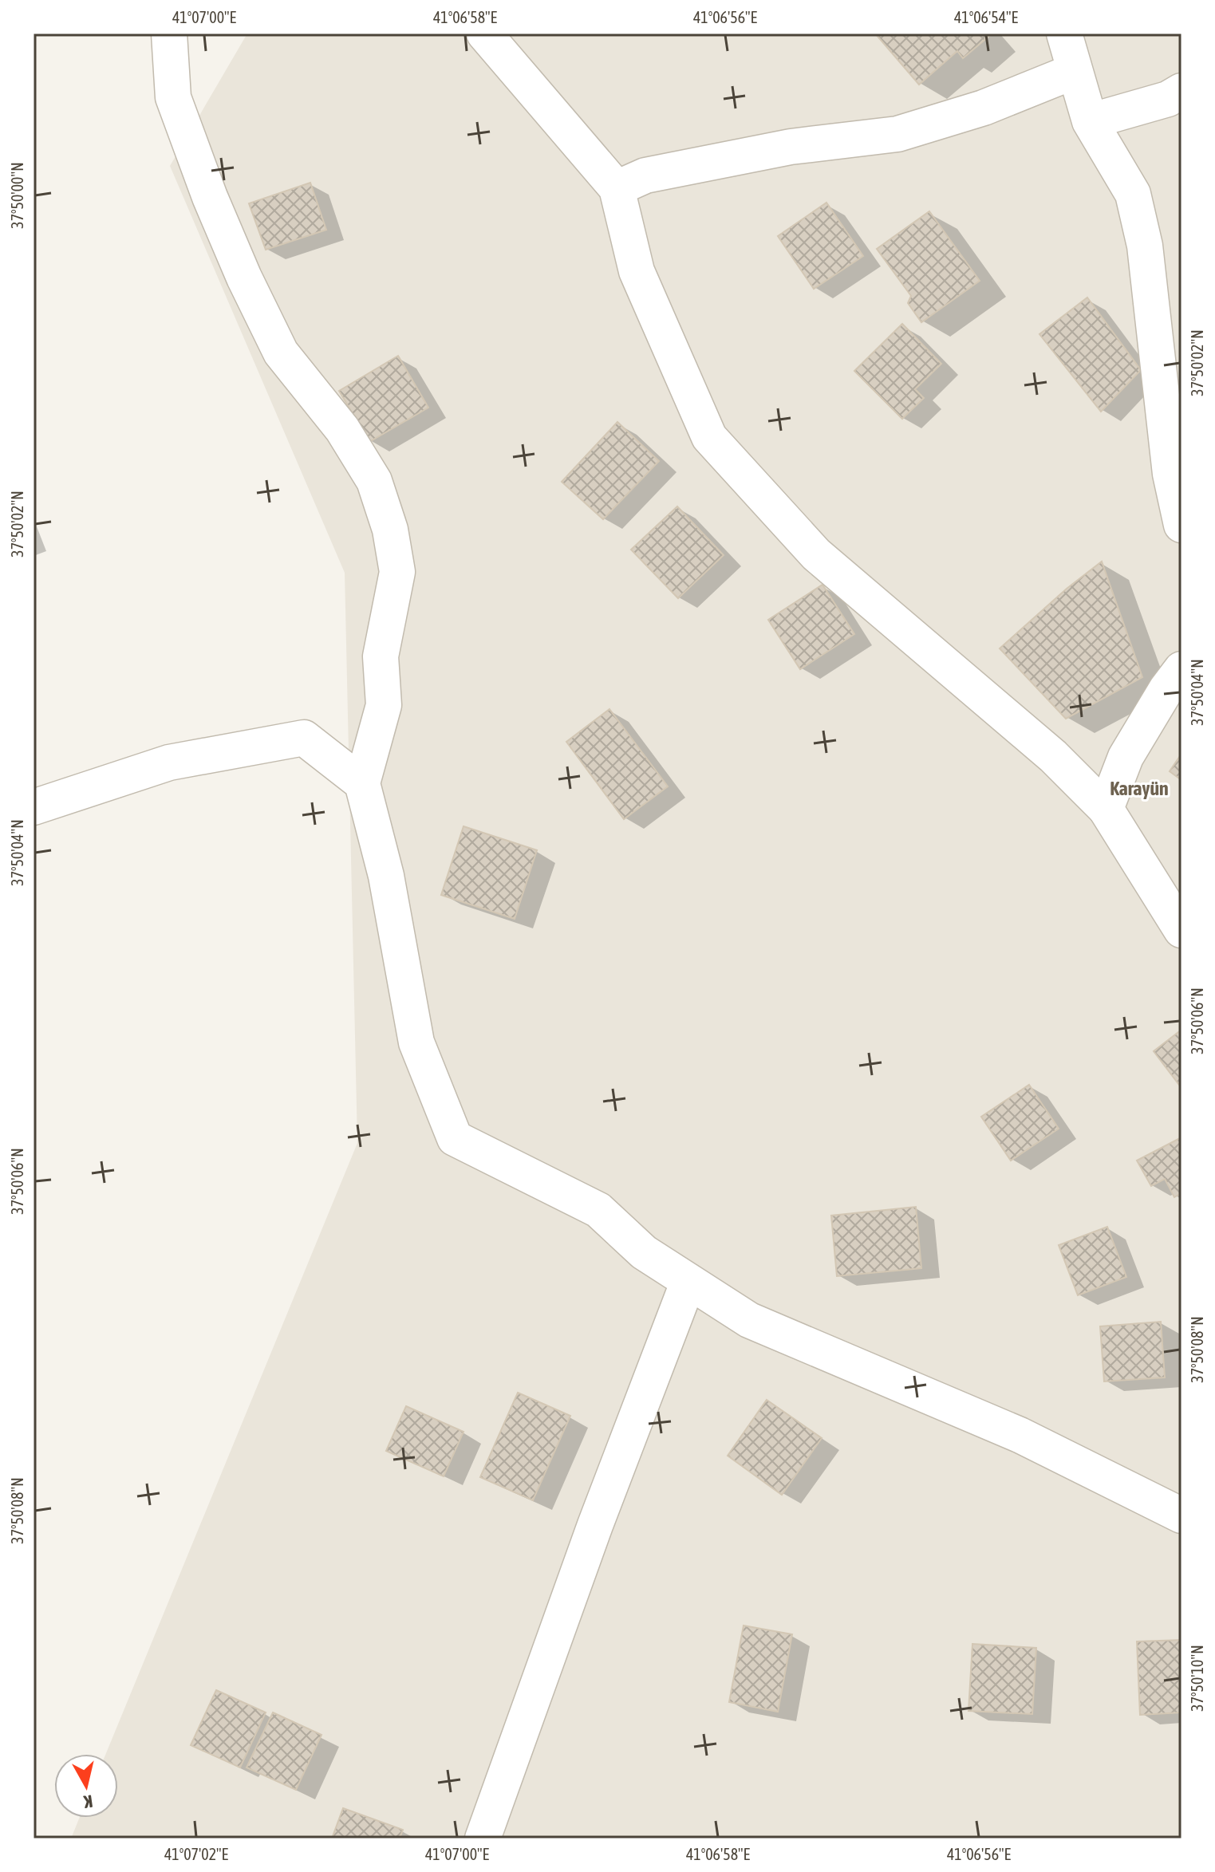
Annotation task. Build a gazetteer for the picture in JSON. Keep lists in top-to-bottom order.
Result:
{
  "districts": ["Karayün"],
  "north": "bottom",
  "coordinates": [
    "41°07'00\"E",
    "41°06'58\"E",
    "41°06'56\"E",
    "41°06'54\"E",
    "37°50'00\"N",
    "37°50'02\"N",
    "37°50'04\"N",
    "37°50'06\"N",
    "37°50'08\"N",
    "37°50'10\"N",
    "41°07'02\"E"
  ]
}
